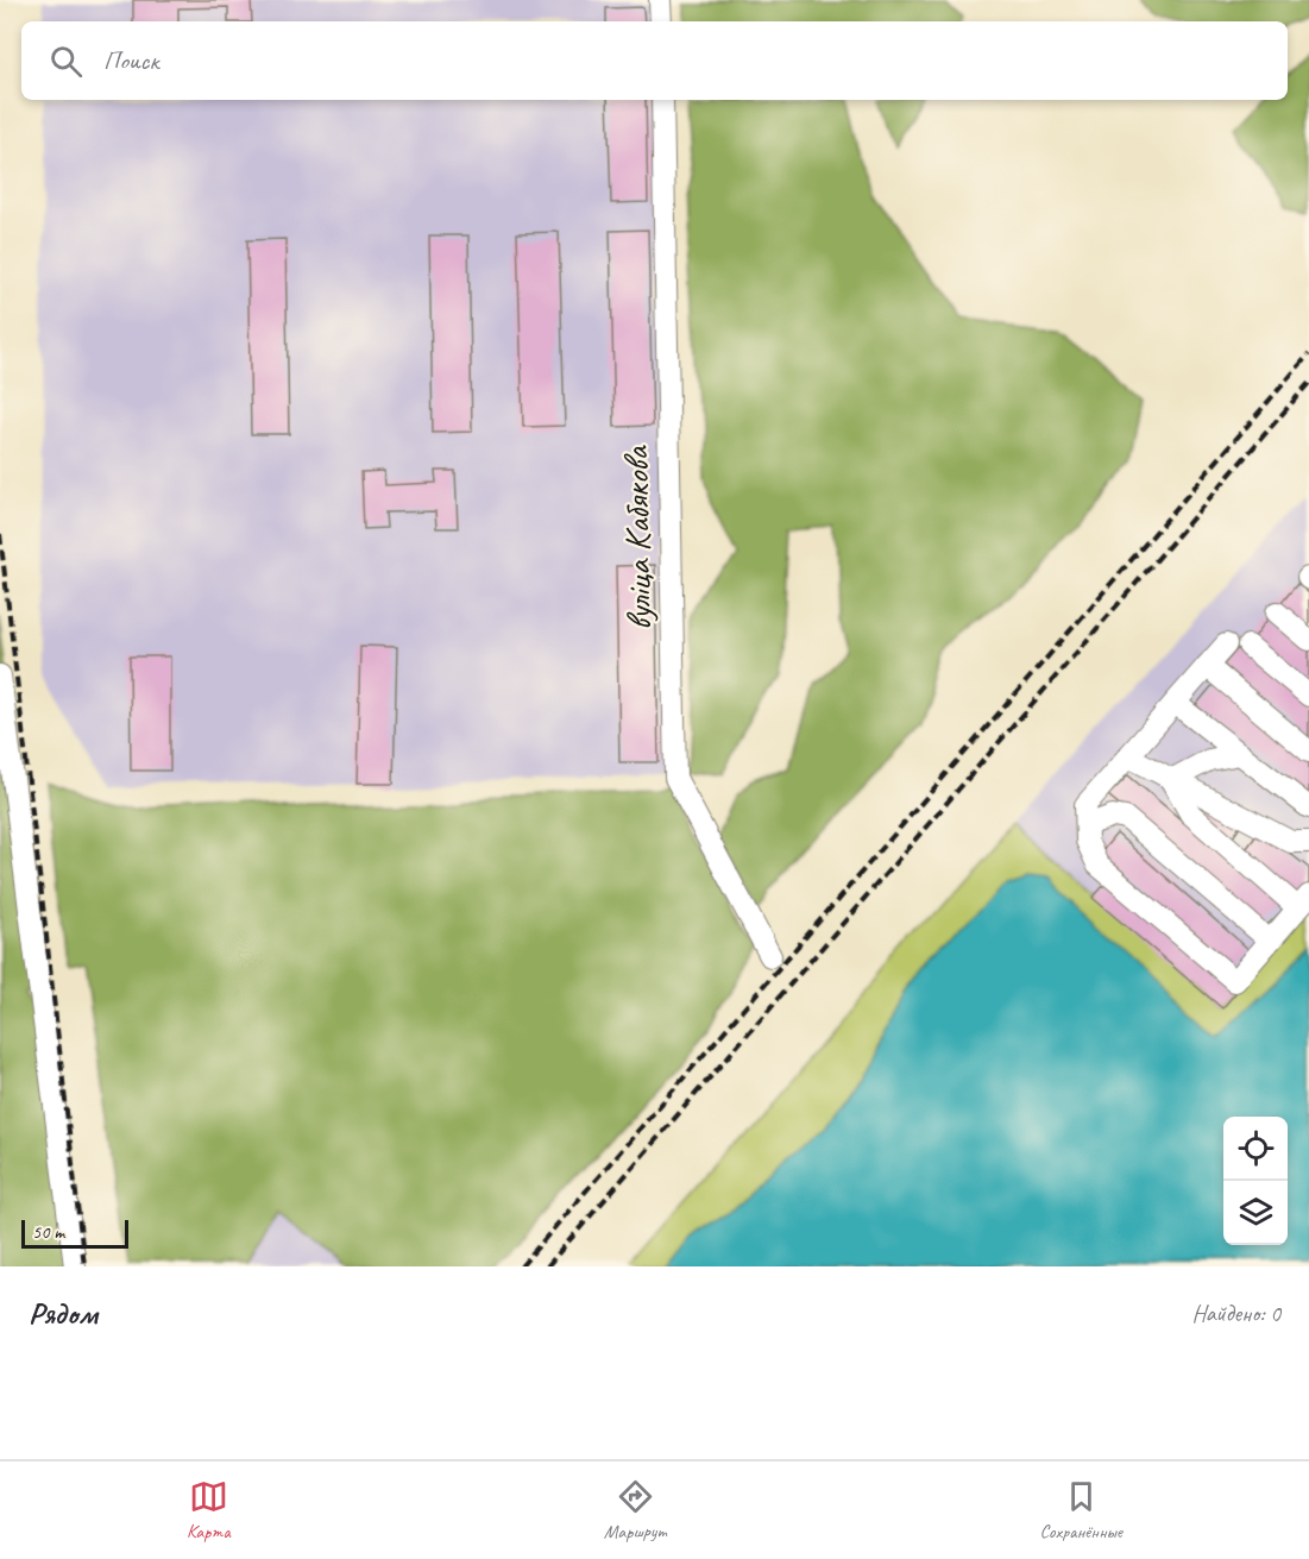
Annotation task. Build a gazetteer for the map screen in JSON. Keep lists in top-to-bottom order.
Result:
{
  "streets": {
    "street": ["вуліца Кабякова"]
  },
  "scale_bar": "50 m",
  "page": {
    "search": "Поиск",
    "scale": "50 m",
    "heading": ["Рядом", "Найдено: 0"],
    "nav": ["Карта", "Маршрут", "Сохранённые"]
  }
}
